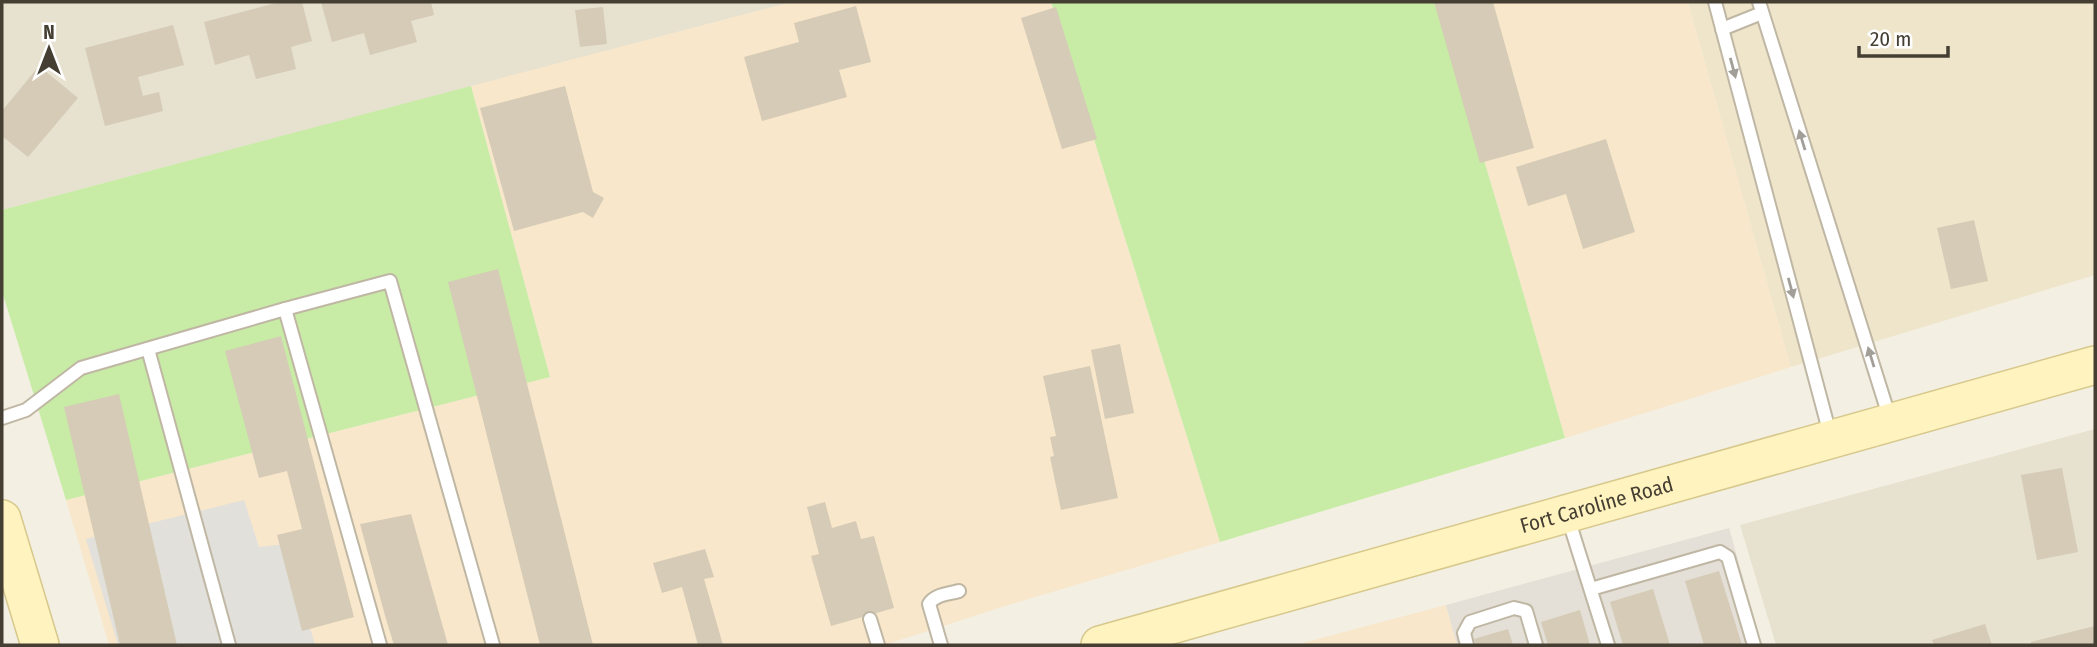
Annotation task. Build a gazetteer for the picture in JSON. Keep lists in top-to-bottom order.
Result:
{
  "streets": {
    "street": ["Fort Caroline Road"]
  },
  "scale_bar": "20 m",
  "north": "top"
}
